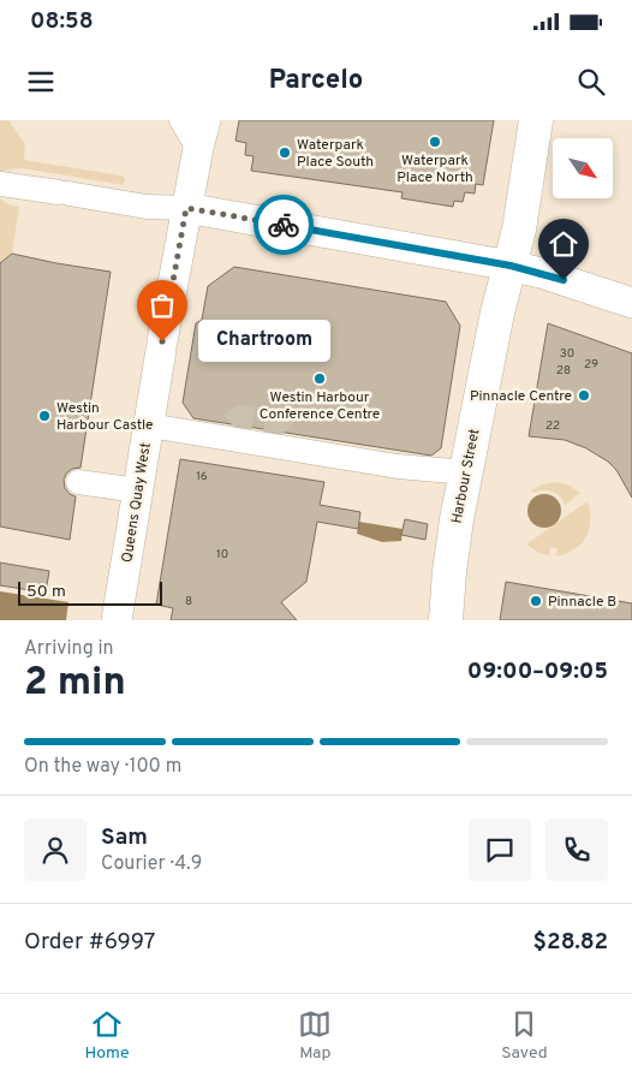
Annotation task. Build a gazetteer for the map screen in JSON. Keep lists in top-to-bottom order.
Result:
{
  "streets": {
    "highway": ["Harbour Street"],
    "main road": ["Queens Quay West"]
  },
  "places": [
    "Waterpark Place North",
    "Waterpark Place South",
    "Chartroom",
    "Westin Harbour Conference Centre",
    "Pinnacle Centre",
    "Westin Harbour Castle",
    "Pinnacle B"
  ],
  "house_numbers": [
    "30",
    "29",
    "28",
    "22",
    "16",
    "10",
    "8"
  ],
  "scale_bar": "50 m",
  "north": "bottom right",
  "page": {
    "status": "08:58",
    "header": "Parcelo",
    "bubble": "Chartroom",
    "scale": "50 m",
    "heading": ["2 min", "Arriving in", "09:00–09:05"],
    "panel": [
      "Sam",
      "Courier · 4.9",
      "Order #6997",
      "$28.82"
    ],
    "bar": "On the way · 100 m",
    "tabs": ["Home", "Map", "Saved"]
  }
}
